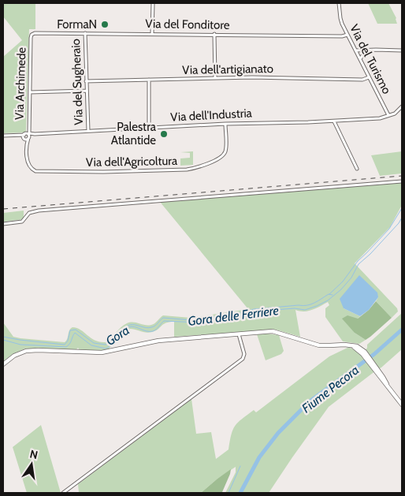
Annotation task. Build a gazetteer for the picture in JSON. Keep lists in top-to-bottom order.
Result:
{
  "streets": {
    "street": [
      "Via del Fonditore",
      "Via del Turismo",
      "Via dell'artigianato",
      "Via del Sugheraio",
      "Via Archimede",
      "Via dell'Industria",
      "Via dell'Agricoltura"
    ]
  },
  "crossings": [
    ["Via del Fonditore", "Via del Turismo"],
    ["Via del Fonditore", "Via del Sugheraio"],
    ["Via del Fonditore", "Via Archimede"],
    ["Via del Turismo", "Via dell'artigianato"],
    ["Via del Turismo", "Via dell'Industria"],
    ["Via dell'artigianato", "Via del Sugheraio"],
    ["Via del Sugheraio", "Via dell'Industria"],
    ["Via Archimede", "Via dell'Industria"],
    ["Via Archimede", "Via dell'Agricoltura"],
    ["Via dell'Industria", "Via dell'Agricoltura"]
  ],
  "water": ["Gora delle Ferriere", "Gora", "Fiume Pecora"],
  "places": ["FormaN", "Palestra Atlantide"],
  "north": "top"
}
